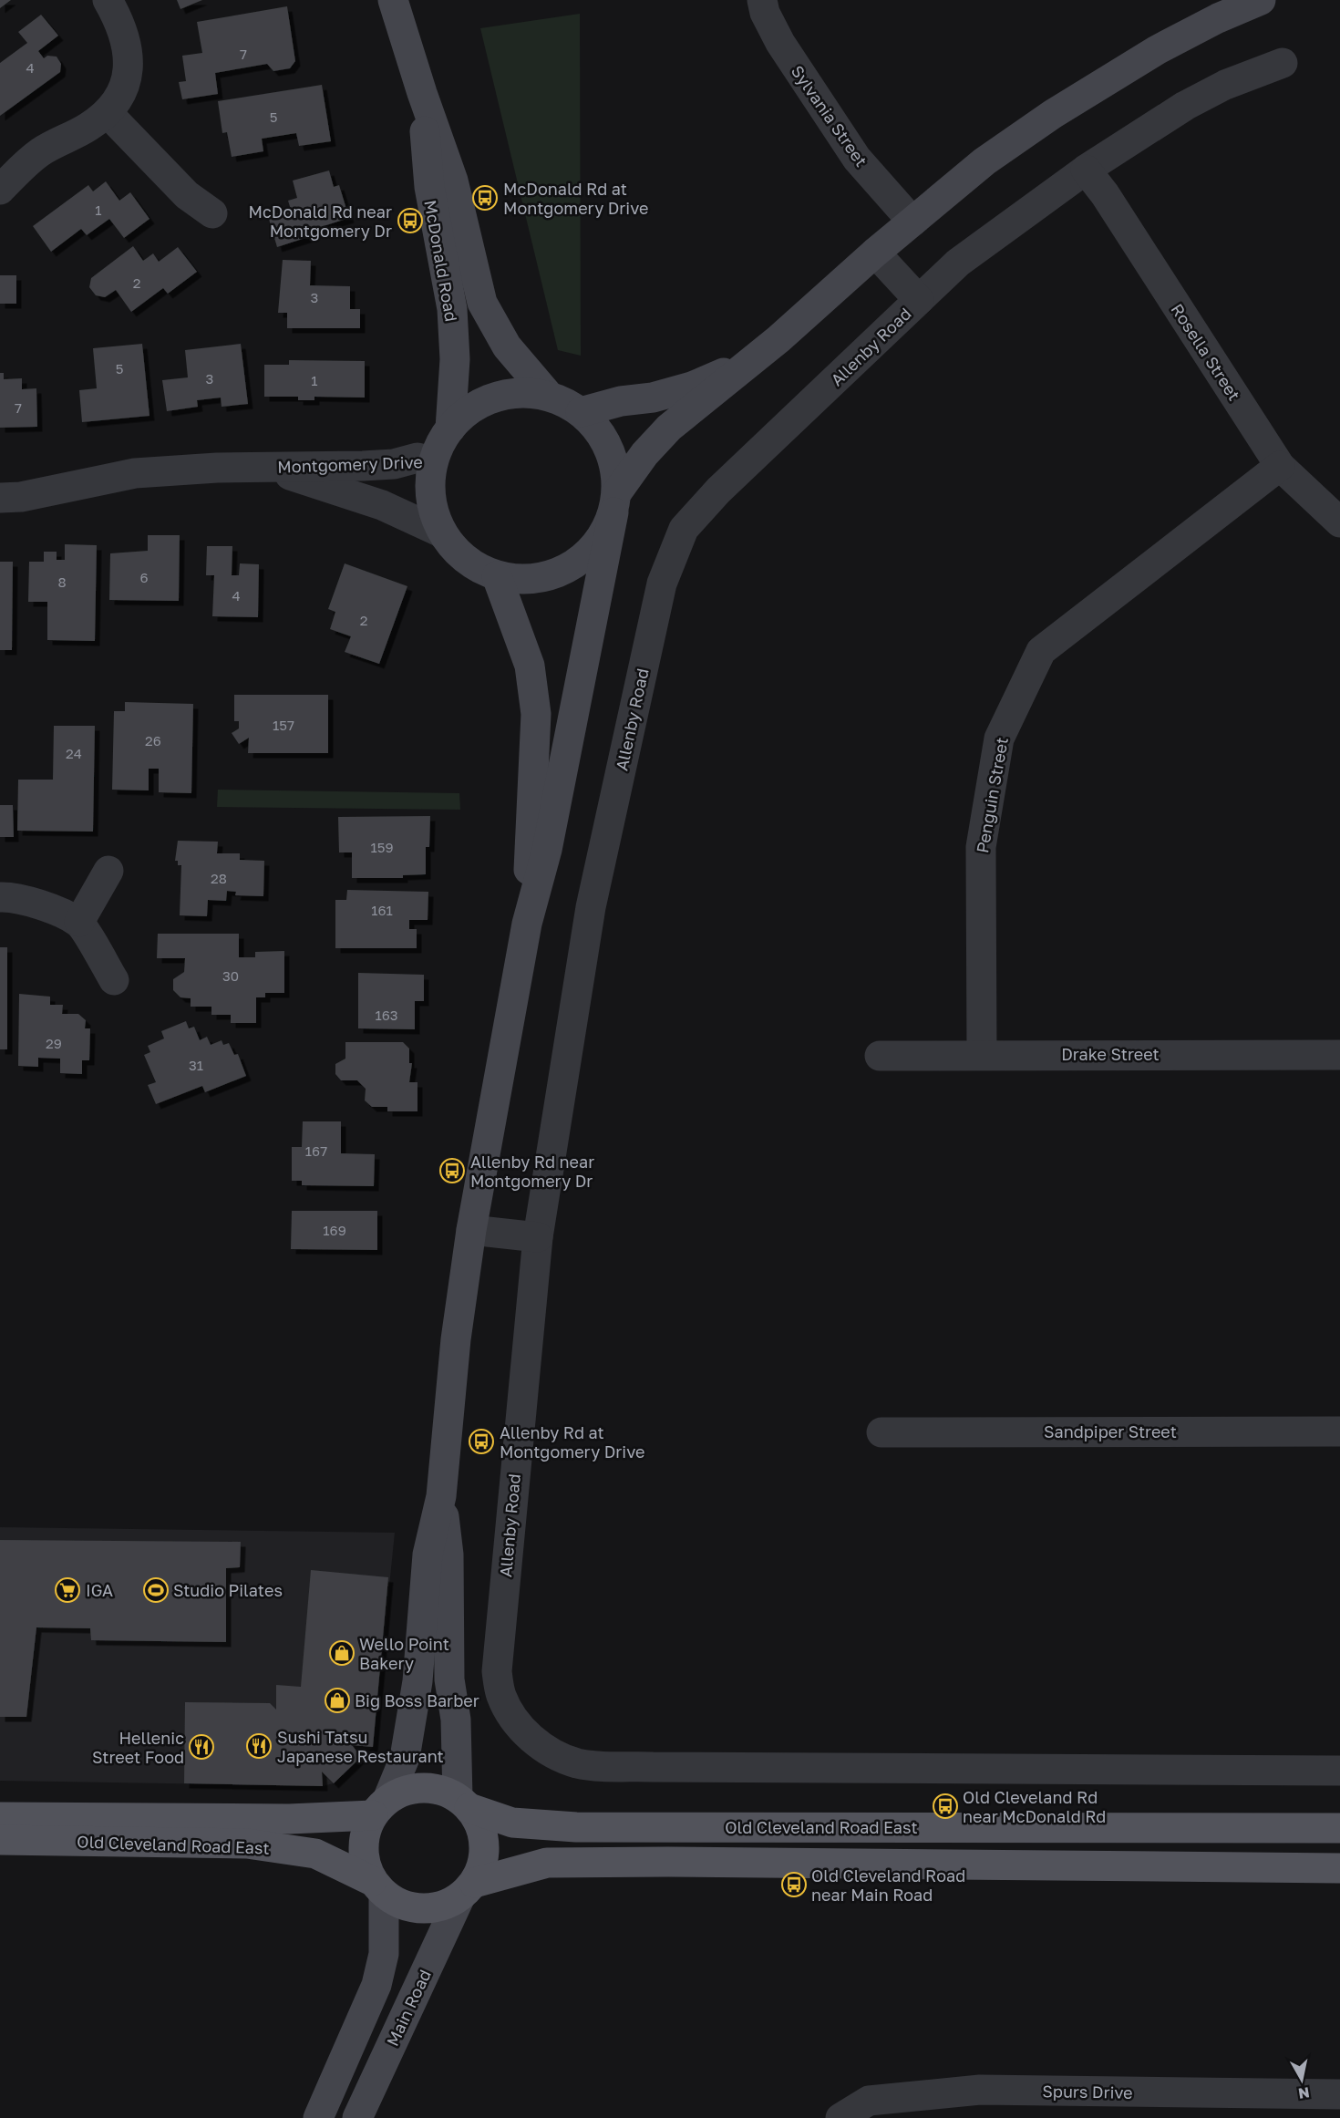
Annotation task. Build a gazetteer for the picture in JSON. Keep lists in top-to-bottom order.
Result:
{
  "streets": {
    "main road": ["McDonald Road", "Old Cleveland Road East", "Main Road"],
    "street": [
      "Sylvania Street",
      "Allenby Road",
      "Rosella Street",
      "Montgomery Drive",
      "Penguin Street",
      "Drake Street",
      "Sandpiper Street",
      "Spurs Drive"
    ]
  },
  "crossings": [
    ["McDonald Road", "Montgomery Drive"],
    ["Allenby Road", "Rosella Street"],
    ["Rosella Street", "Penguin Street"],
    ["Penguin Street", "Drake Street"],
    ["Old Cleveland Road East", "Main Road"]
  ],
  "places": {
    "bus stop": [
      "McDonald Rd at Montgomery Drive",
      "McDonald Rd near Montgomery Dr",
      "Allenby Rd near Montgomery Dr",
      "Allenby Rd at Montgomery Drive",
      "Old Cleveland Rd near McDonald Rd",
      "Old Cleveland Road near Main Road"
    ],
    "supermarket": ["IGA"],
    "sports": ["Studio Pilates"],
    "shop": ["Wello Point Bakery", "Big Boss Barber"],
    "restaurant": ["Sushi Tatsu Japanese Restaurant", "Hellenic Street Food"]
  },
  "house_numbers": [
    "7",
    "4",
    "5",
    "1",
    "2",
    "3",
    "5",
    "3",
    "1",
    "7",
    "6",
    "8",
    "4",
    "2",
    "157",
    "26",
    "24",
    "159",
    "28",
    "161",
    "30",
    "163",
    "29",
    "31",
    "167",
    "169"
  ],
  "north": "bottom"
}
